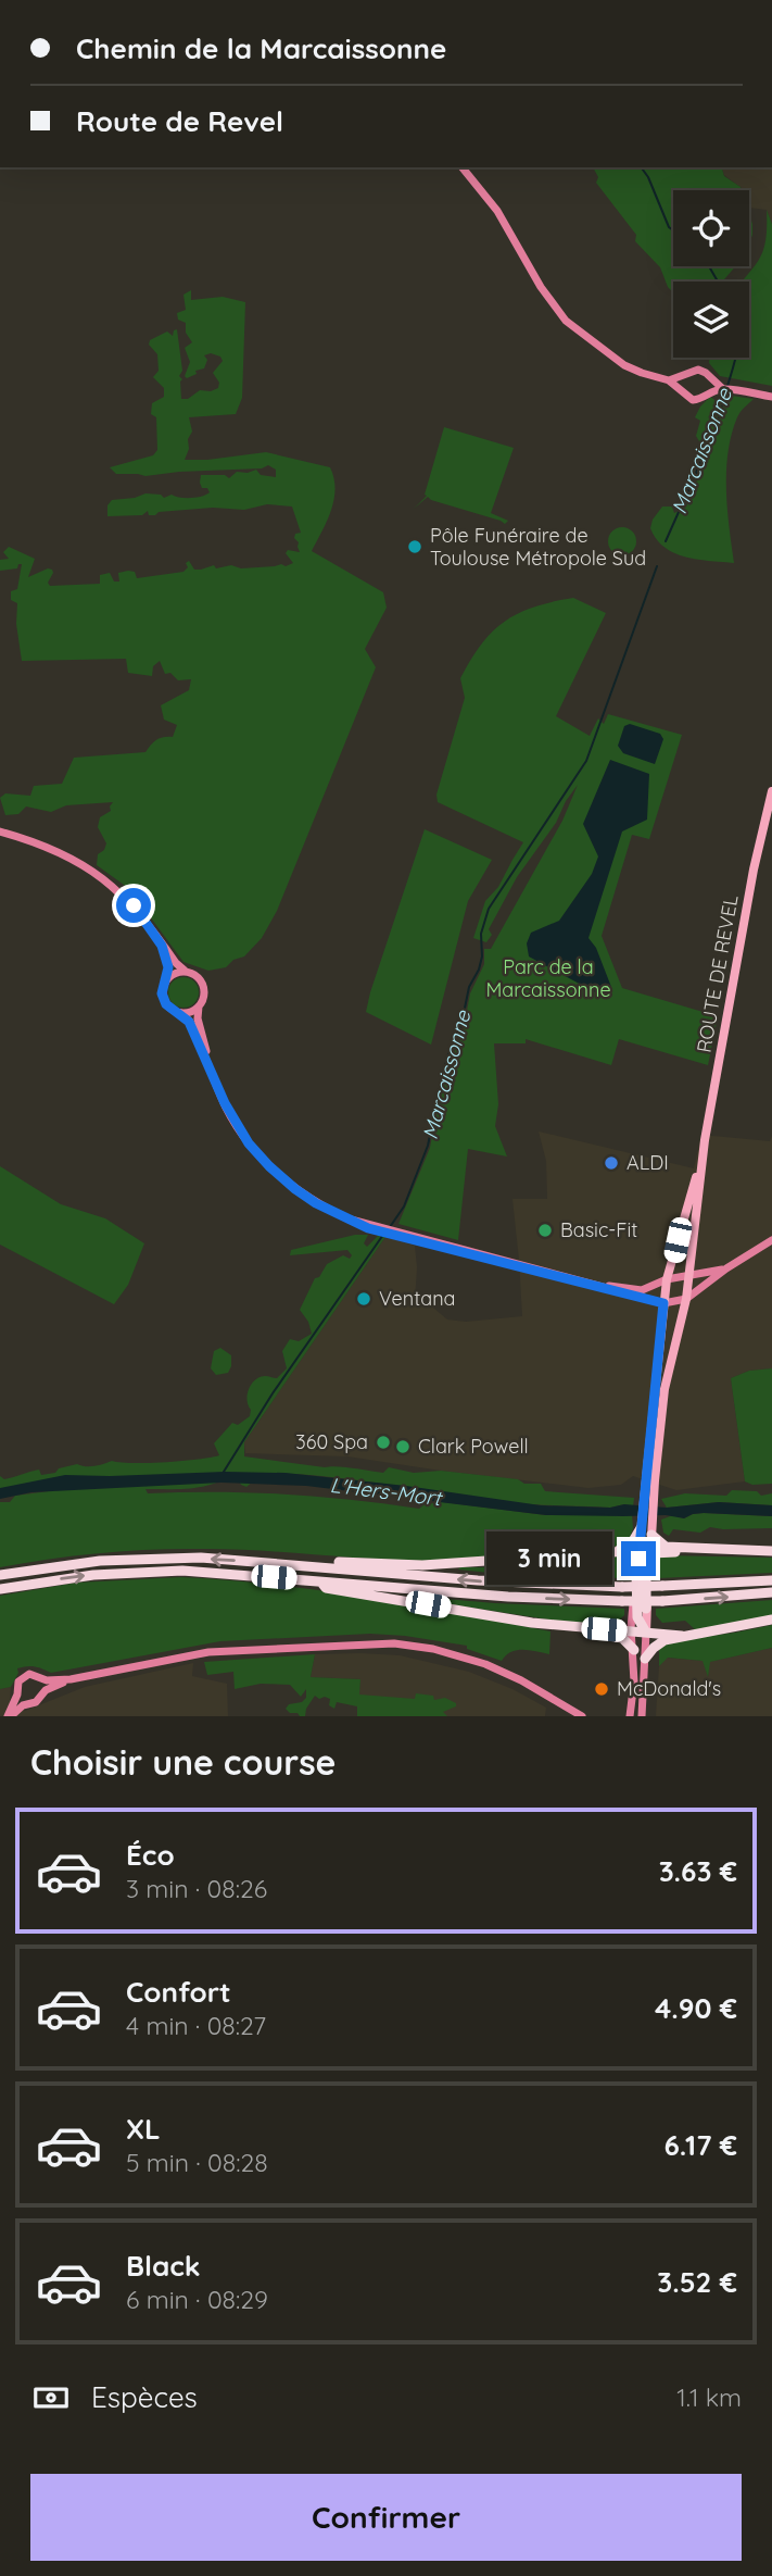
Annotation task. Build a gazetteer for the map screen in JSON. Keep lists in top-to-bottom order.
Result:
{
  "streets": {
    "main road": ["ROUTE DE REVEL"]
  },
  "water": ["Marcaissonne", "L'Hers-Mort"],
  "parks": ["Parc de la Marcaissonne"],
  "places": [
    "Pôle Funéraire de Toulouse Métropole Sud",
    "ALDI",
    "Basic-Fit",
    "Ventana",
    "360 Spa",
    "Clark Powell",
    "McDonald's"
  ],
  "page": {
    "banner": ["Chemin de la Marcaissonne", "Route de Revel"],
    "bubble": "3 min",
    "heading": "Choisir une course",
    "list": [
      {
        "name": "Éco",
        "note": "3 min · 08:26",
        "value": "3.63 €"
      },
      {
        "name": "Confort",
        "note": "4 min · 08:27",
        "value": "4.90 €"
      },
      {
        "name": "XL",
        "note": "5 min · 08:28",
        "value": "6.17 €"
      },
      {
        "name": "Black",
        "note": "6 min · 08:29",
        "value": "3.52 €"
      }
    ],
    "pay": ["Espèces", "1.1 km"],
    "buttons": "Confirmer"
  }
}
